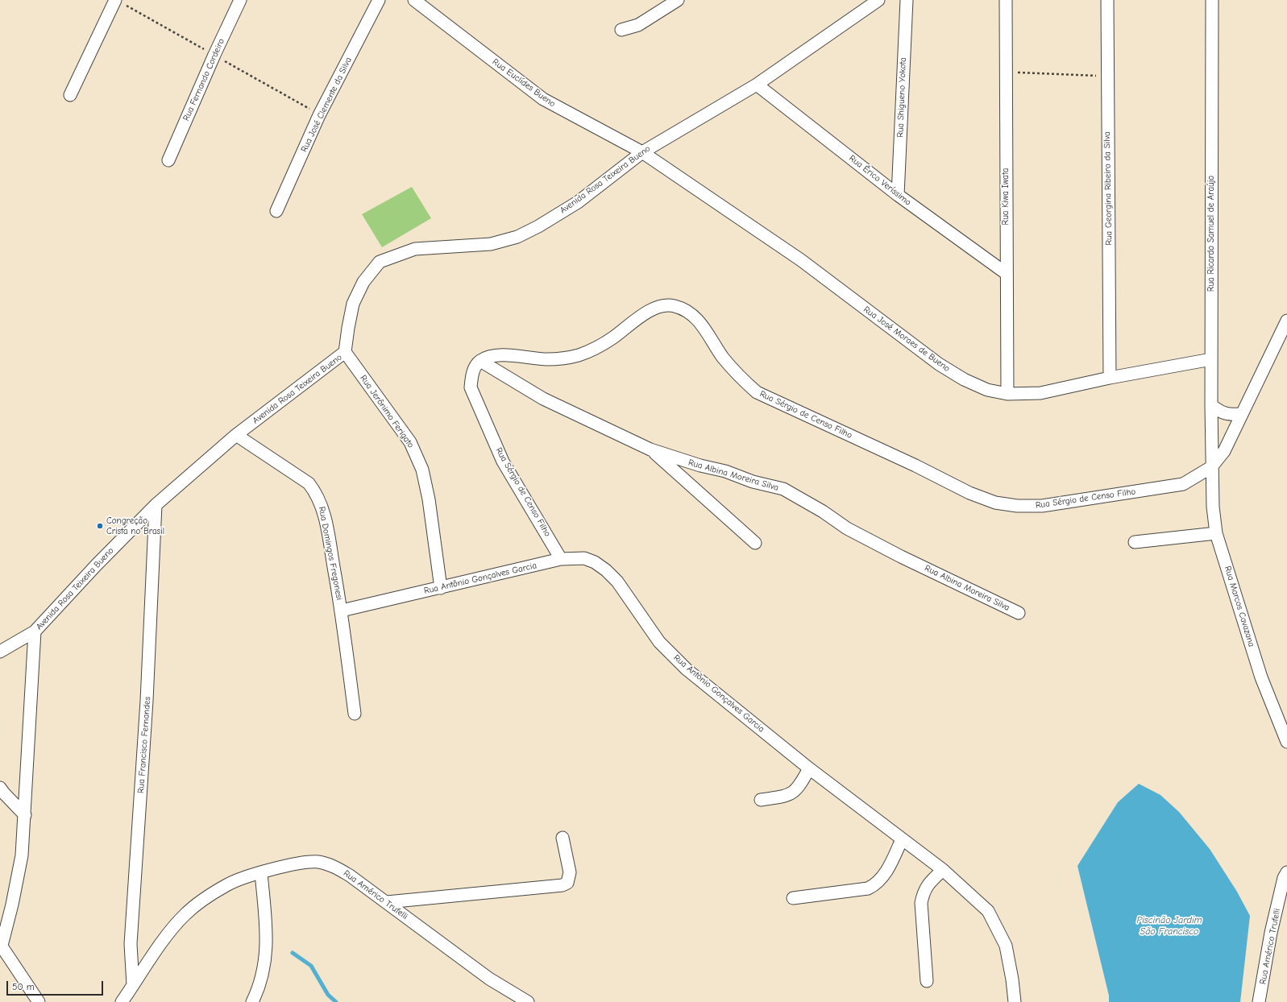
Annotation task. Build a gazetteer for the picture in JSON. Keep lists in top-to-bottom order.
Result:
{
  "streets": {
    "street": [
      "Rua Fernando Cordeiro",
      "Rua Euclídes Bueno",
      "Rua Shigueno Yokota",
      "Rua José Clemente da Silva",
      "Avenida Rosa Teixeira Bueno",
      "Rua Érico Veríssimo",
      "Rua Georgina Ribeiro da Silva",
      "Rua Kiwa Iwata",
      "Rua Ricardo Samuel de Araújo",
      "Rua José Moraes de Bueno",
      "Rua Jerônimo Ferigato",
      "Rua Sérgio de Censo Filho",
      "Rua Albina Moreira Silva",
      "Rua Domingos Fregonesi",
      "Rua Antônio Gonçalves Garcia",
      "Rua Marcos Cavazana",
      "Rua Francisco Fernandes",
      "Rua Américo Trufelli"
    ]
  },
  "crossings": [
    ["Rua Euclídes Bueno", "Avenida Rosa Teixeira Bueno"],
    ["Rua Euclídes Bueno", "Rua José Moraes de Bueno"],
    ["Rua Shigueno Yokota", "Rua Érico Veríssimo"],
    ["Avenida Rosa Teixeira Bueno", "Rua Érico Veríssimo"],
    ["Avenida Rosa Teixeira Bueno", "Rua José Moraes de Bueno"],
    ["Avenida Rosa Teixeira Bueno", "Rua Jerônimo Ferigato"],
    ["Avenida Rosa Teixeira Bueno", "Rua Domingos Fregonesi"],
    ["Avenida Rosa Teixeira Bueno", "Rua Francisco Fernandes"],
    ["Rua Érico Veríssimo", "Rua Kiwa Iwata"],
    ["Rua Georgina Ribeiro da Silva", "Rua José Moraes de Bueno"],
    ["Rua Kiwa Iwata", "Rua José Moraes de Bueno"],
    ["Rua Ricardo Samuel de Araújo", "Rua José Moraes de Bueno"],
    ["Rua Ricardo Samuel de Araújo", "Rua Sérgio de Censo Filho"],
    ["Rua Ricardo Samuel de Araújo", "Rua Marcos Cavazana"],
    ["Rua Jerônimo Ferigato", "Rua Antônio Gonçalves Garcia"],
    ["Rua Sérgio de Censo Filho", "Rua Albina Moreira Silva"],
    ["Rua Sérgio de Censo Filho", "Rua Antônio Gonçalves Garcia"],
    ["Rua Sérgio de Censo Filho", "Rua Marcos Cavazana"],
    ["Rua Domingos Fregonesi", "Rua Antônio Gonçalves Garcia"],
    ["Rua Francisco Fernandes", "Rua Américo Trufelli"]
  ],
  "water": ["Piscinão Jardim São Francisco"],
  "places": ["Congreção Crista no Brasil"],
  "scale_bar": "50 m"
}
